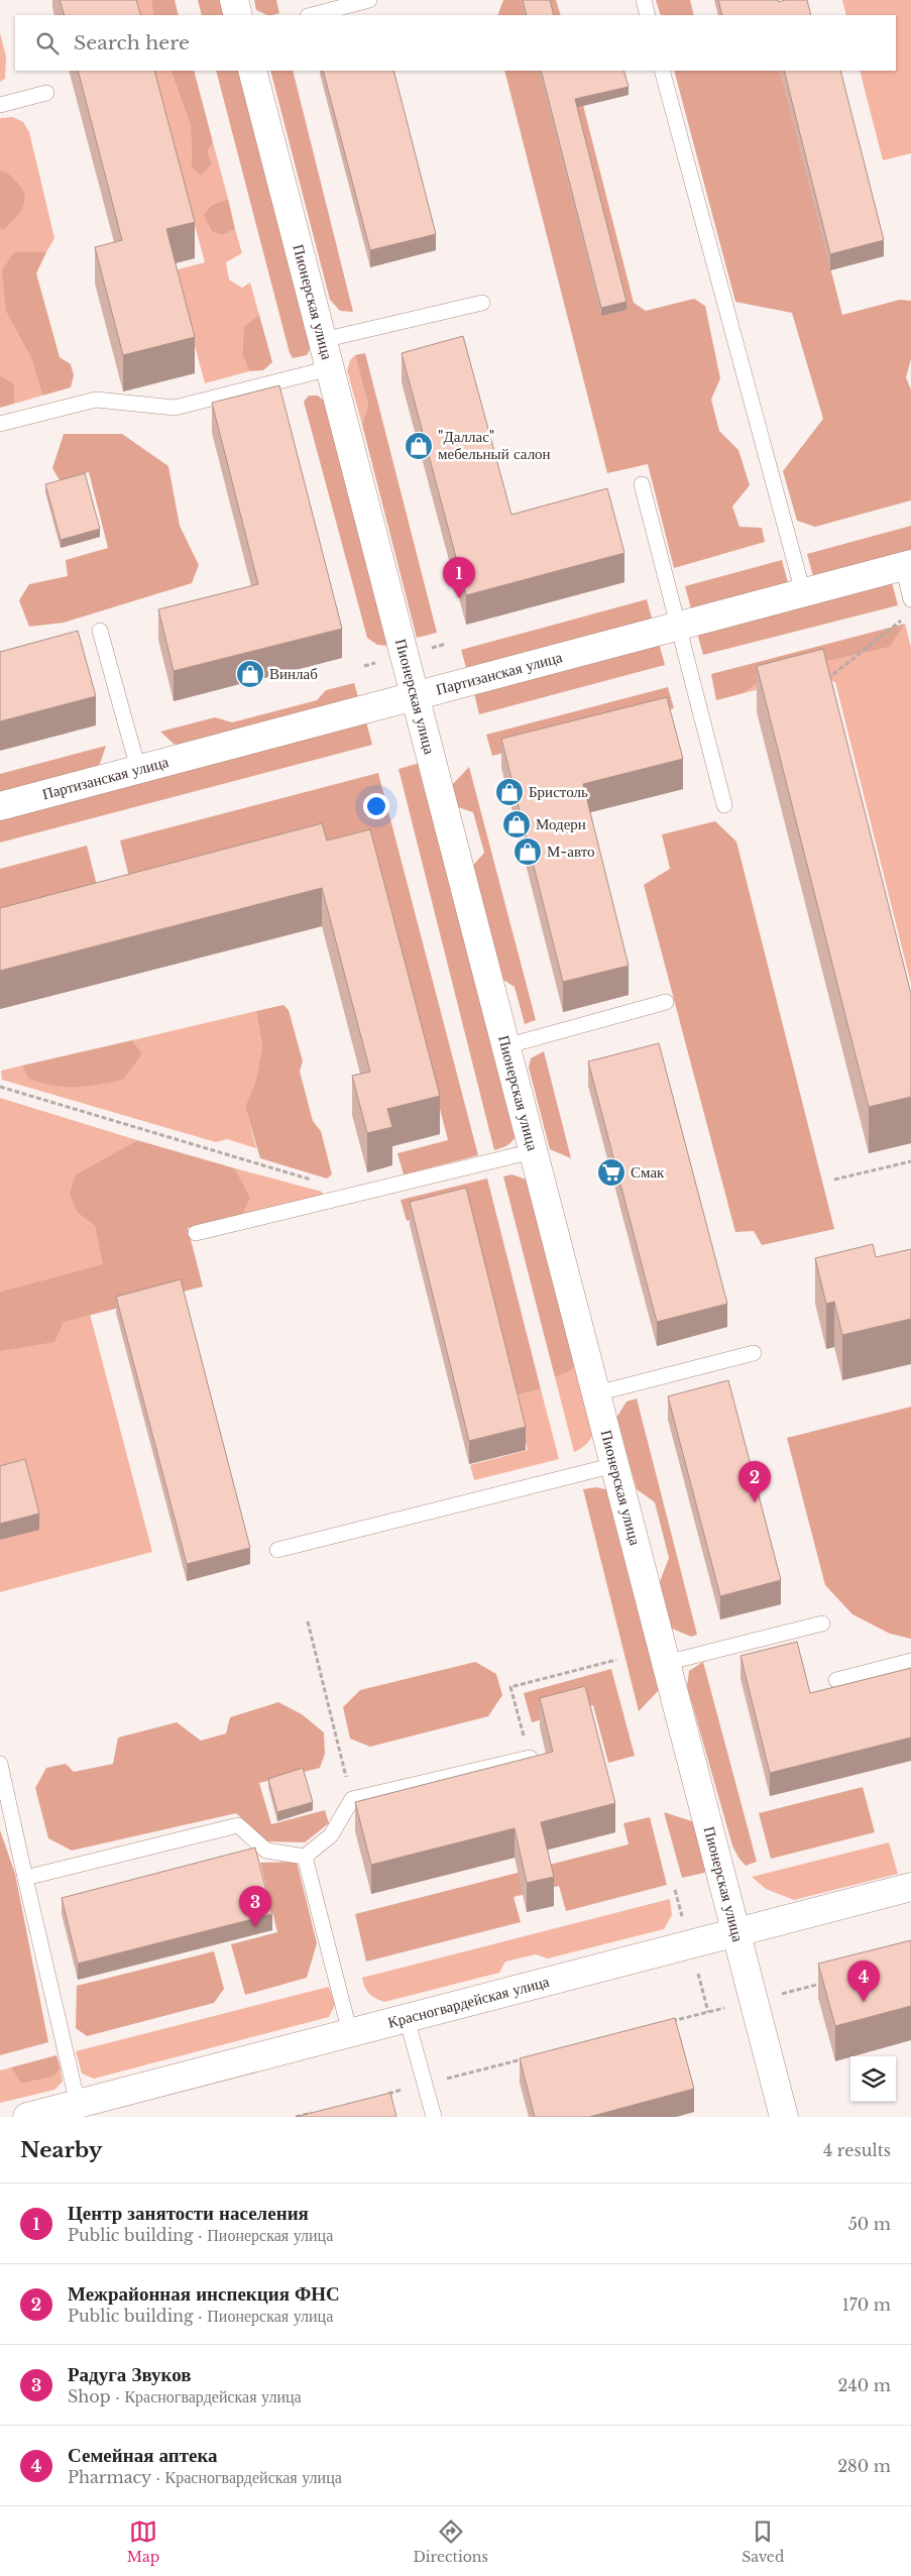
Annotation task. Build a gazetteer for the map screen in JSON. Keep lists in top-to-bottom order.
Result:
{
  "streets": {
    "street": ["Пионерская улица", "Партизанская улица", "Красногвардейская улица"]
  },
  "crossings": [
    ["Пионерская улица", "Партизанская улица"],
    ["Пионерская улица", "Красногвардейская улица"]
  ],
  "places": {
    "shop": [
      "\"Даллас\" мебельный салон",
      "Винлаб",
      "Бристоль",
      "Модерн",
      "М-авто"
    ],
    "supermarket": ["Смак"]
  },
  "page": {
    "search": "Search here",
    "pins": [
      "1",
      "2",
      "3",
      "4"
    ],
    "heading": ["Nearby", "4 results"],
    "list": [
      {
        "mark": "1",
        "name": "Центр занятости населения",
        "note": "Public building · Пионерская улица",
        "value": "50 m"
      },
      {
        "mark": "2",
        "name": "Межрайонная инспекция ФНС",
        "note": "Public building · Пионерская улица",
        "value": "170 m"
      },
      {
        "mark": "3",
        "name": "Радуга Звуков",
        "note": "Shop · Красногвардейская улица",
        "value": "240 m"
      },
      {
        "mark": "4",
        "name": "Семейная аптека",
        "note": "Pharmacy · Красногвардейская улица",
        "value": "280 m"
      }
    ],
    "nav": ["Map", "Directions", "Saved"]
  }
}
